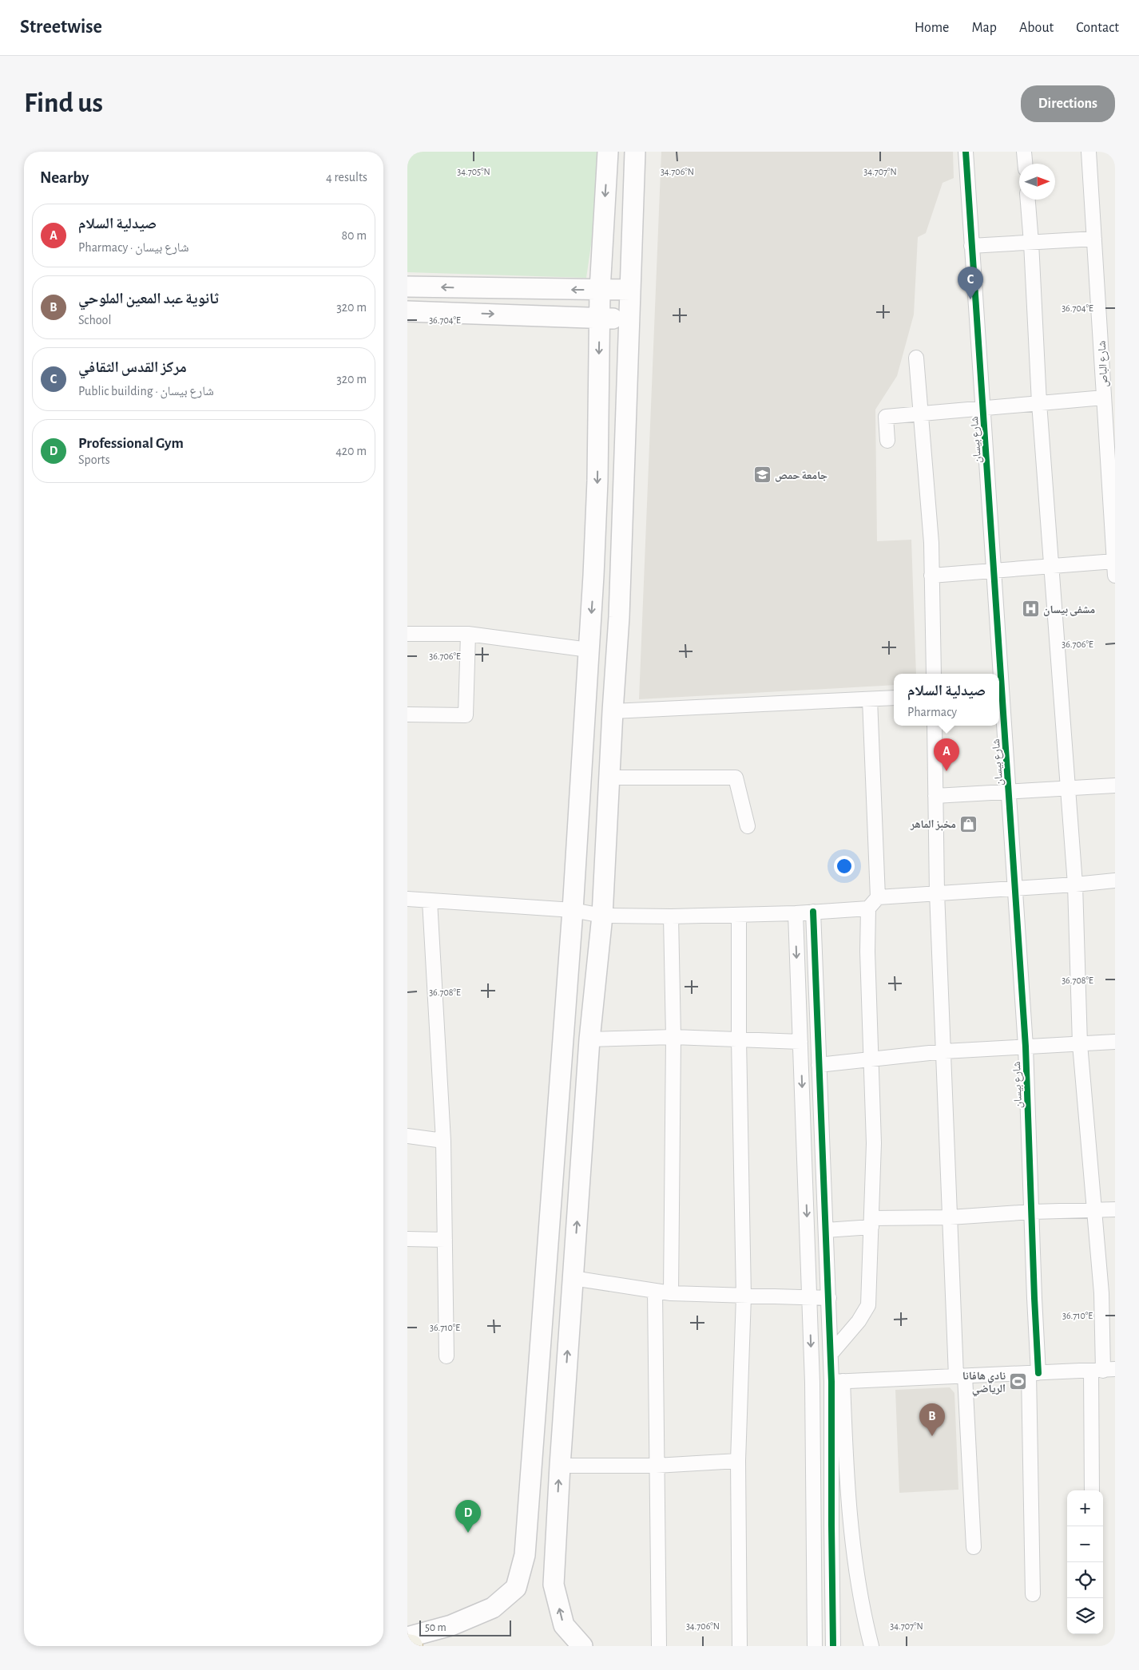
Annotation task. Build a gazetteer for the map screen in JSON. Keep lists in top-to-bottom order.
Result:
{
  "streets": {
    "street": ["شارع الباص", "شارع بيسان"]
  },
  "places": {
    "school or university": ["جامعة حمص"],
    "hospital": ["مشفى بيسان"],
    "shop": ["مخبز الماهر"],
    "sports": ["نادي هافانا الرياضي"]
  },
  "scale_bar": "50 m",
  "north": "right",
  "page": {
    "header": "Streetwise",
    "nav": [
      "Home",
      "Map",
      "About",
      "Contact"
    ],
    "buttons": "Directions",
    "title": "Find us",
    "heading": ["Nearby", "4 results"],
    "list": [
      {
        "mark": "A",
        "name": "صيدلية السلام",
        "note": "Pharmacy · شارع بيسان",
        "value": "80 m"
      },
      {
        "mark": "B",
        "name": "ثانوية عبد المعين الملوحي",
        "note": "School",
        "value": "320 m"
      },
      {
        "mark": "C",
        "name": "مركز القدس الثقافي",
        "note": "Public building · شارع بيسان",
        "value": "320 m"
      },
      {
        "mark": "D",
        "name": "Professional Gym",
        "note": "Sports",
        "value": "420 m"
      }
    ],
    "pins": [
      "C",
      "A",
      "B",
      "D"
    ],
    "popup": ["صيدلية السلام", "Pharmacy"],
    "map_buttons": ["+", "−"],
    "scale": "50 m"
  },
  "coordinates": [
    "34.705°N",
    "34.706°N",
    "34.707°N",
    "36.704°E",
    "36.706°E",
    "36.708°E",
    "36.710°E"
  ]
}
